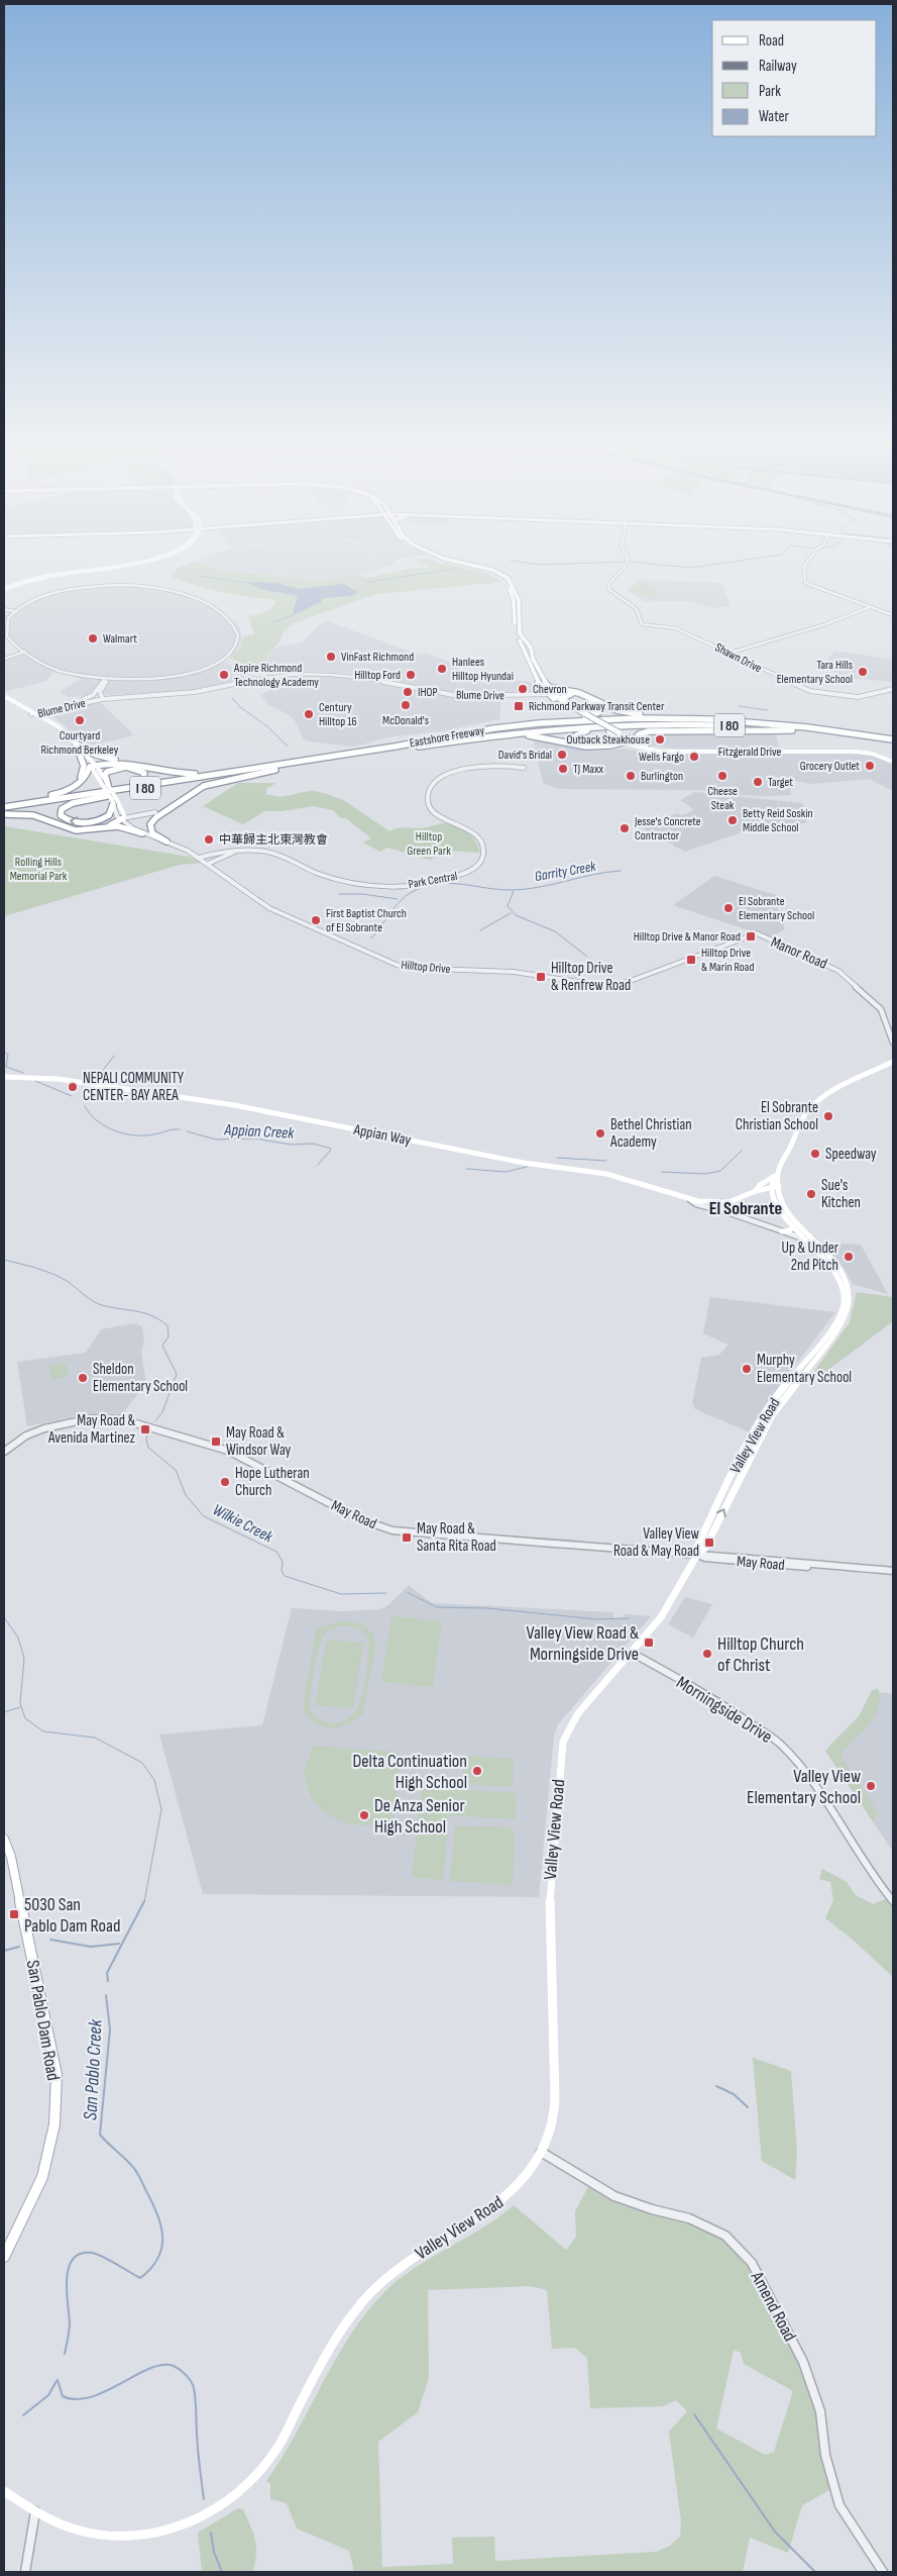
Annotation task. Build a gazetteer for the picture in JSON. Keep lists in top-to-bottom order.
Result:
{
  "streets": {
    "highway": ["I 80", "Eastshore Freeway"],
    "main road": [
      "Fitzgerald Drive",
      "Appian Way",
      "Valley View Road",
      "San Pablo Dam Road"
    ],
    "street": [
      "Shawn Drive",
      "Blume Drive",
      "Park Central",
      "Manor Road",
      "Hilltop Drive",
      "May Road",
      "Morningside Drive",
      "Amend Road"
    ]
  },
  "crossings": [
    ["Park Central", "Hilltop Drive"],
    ["Manor Road", "Hilltop Drive"],
    ["Appian Way", "Valley View Road"],
    ["Valley View Road", "May Road"],
    ["Valley View Road", "Morningside Drive"],
    ["Valley View Road", "Amend Road"]
  ],
  "districts": ["El Sobrante"],
  "water": [
    "Garrity Creek",
    "Appian Creek",
    "Wilkie Creek",
    "San Pablo Creek"
  ],
  "parks": ["Hilltop Green Park", "Rolling Hills Memorial Park"],
  "places": {
    "other": [
      "Walmart",
      "VinFast Richmond",
      "Hanlees Hilltop Hyundai",
      "Tara Hills Elementary School",
      "Aspire Richmond Technology Academy",
      "Hilltop Ford",
      "Chevron",
      "IHOP",
      "McDonald's",
      "Century Hilltop 16",
      "Courtyard Richmond Berkeley",
      "Outback Steakhouse",
      "David's Bridal",
      "Wells Fargo",
      "Grocery Outlet",
      "TJ Maxx",
      "Burlington",
      "Cheese Steak",
      "Target",
      "Betty Reid Soskin Middle School",
      "Jesse's Concrete Contractor",
      "中華歸主北東灣教會",
      "El Sobrante Elementary School",
      "First Baptist Church of El Sobrante",
      "NEPALI COMMUNITY CENTER- BAY AREA",
      "El Sobrante Christian School",
      "Bethel Christian Academy",
      "Speedway",
      "Sue's Kitchen",
      "Up & Under 2nd Pitch",
      "Murphy Elementary School",
      "Sheldon Elementary School",
      "Hope Lutheran Church",
      "Hilltop Church of Christ",
      "Delta Continuation High School",
      "Valley View Elementary School",
      "De Anza Senior High School"
    ],
    "transit": [
      "Richmond Parkway Transit Center",
      "Hilltop Drive & Manor Road",
      "Hilltop Drive & Marin Road",
      "Hilltop Drive & Renfrew Road",
      "May Road & Avenida Martinez",
      "May Road & Windsor Way",
      "May Road & Santa Rita Road",
      "Valley View Road & May Road",
      "Valley View Road & Morningside Drive",
      "5030 San Pablo Dam Road"
    ]
  },
  "legend": [
    "Road",
    "Railway",
    "Park",
    "Water"
  ]
}
